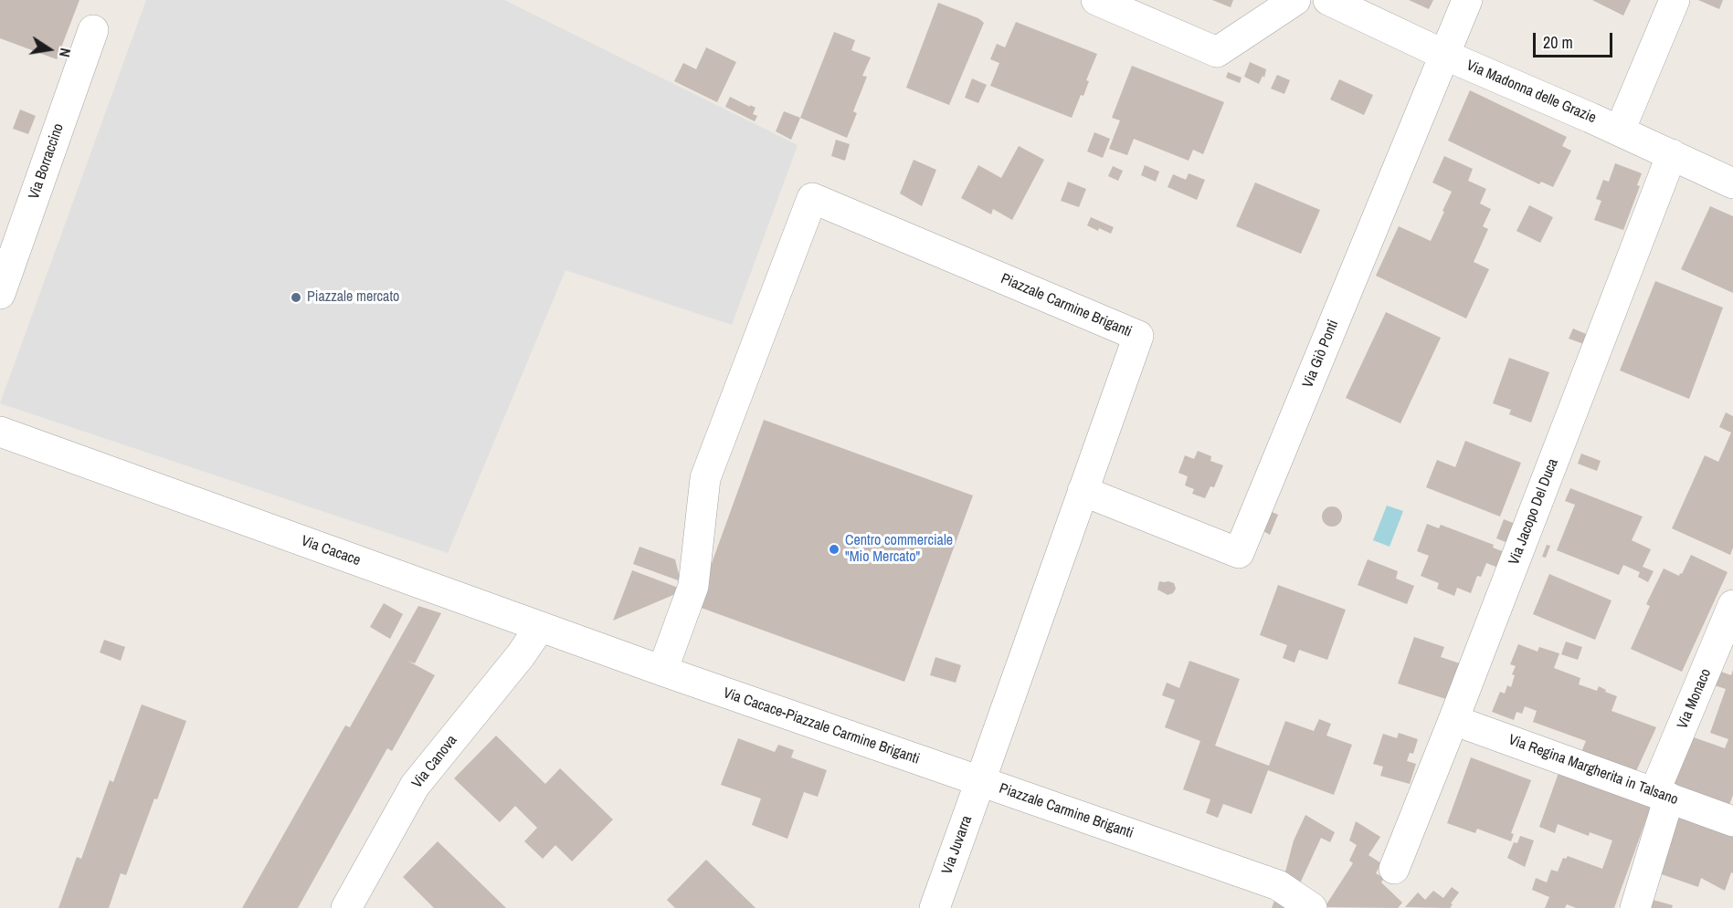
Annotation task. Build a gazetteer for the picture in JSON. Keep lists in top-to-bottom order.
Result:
{
  "streets": {
    "street": [
      "Via Madonna delle Grazie",
      "Via Borraccino",
      "Piazzale Carmine Briganti",
      "Via Giò Ponti",
      "Via Jacopo Del Duca",
      "Via Cacace",
      "Via Monaco",
      "Via Cacace-Piazzale Carmine Briganti",
      "Via Canova",
      "Via Regina Margherita in Talsano",
      "Via Juvarra"
    ]
  },
  "crossings": [
    ["Via Madonna delle Grazie", "Via Giò Ponti"],
    ["Via Madonna delle Grazie", "Via Jacopo Del Duca"],
    ["Piazzale Carmine Briganti", "Via Giò Ponti"],
    ["Piazzale Carmine Briganti", "Via Cacace"],
    ["Piazzale Carmine Briganti", "Via Cacace-Piazzale Carmine Briganti"],
    ["Piazzale Carmine Briganti", "Via Juvarra"],
    ["Via Jacopo Del Duca", "Via Regina Margherita in Talsano"],
    ["Via Cacace", "Via Cacace-Piazzale Carmine Briganti"],
    ["Via Cacace", "Via Canova"],
    ["Via Monaco", "Via Regina Margherita in Talsano"],
    ["Via Cacace-Piazzale Carmine Briganti", "Via Juvarra"]
  ],
  "places": ["Piazzale mercato", "Centro commerciale \"Mio Mercato\""],
  "scale_bar": "20 m",
  "north": "right"
}
